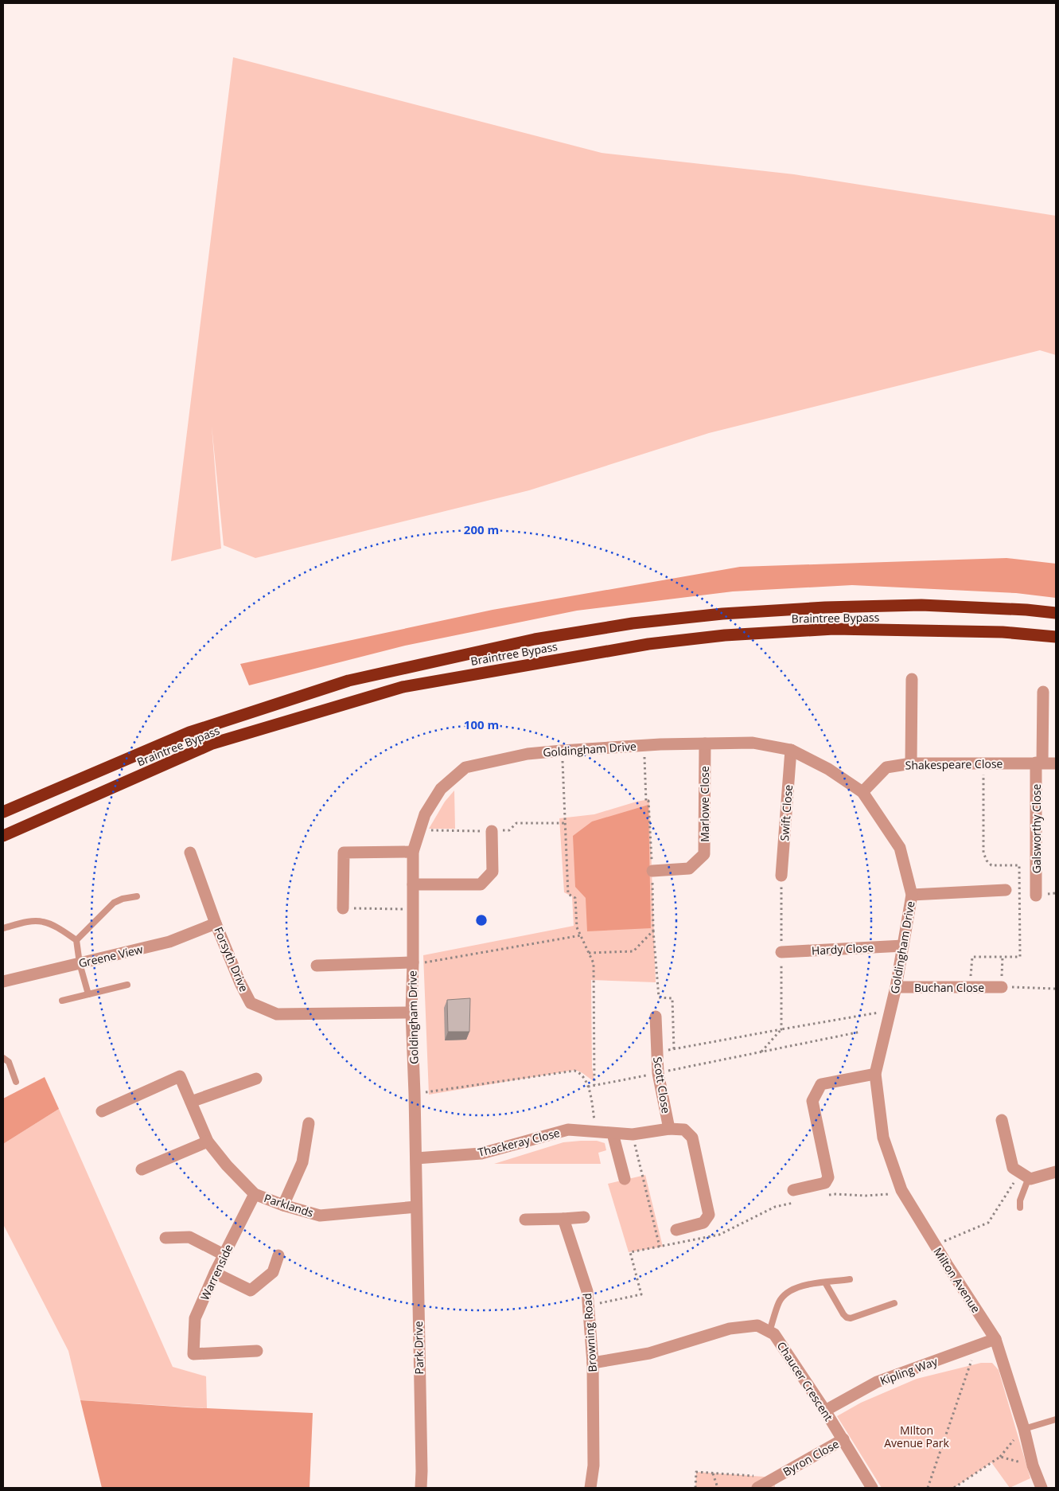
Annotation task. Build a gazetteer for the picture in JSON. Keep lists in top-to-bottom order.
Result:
{
  "streets": {
    "highway": ["Braintree Bypass"],
    "street": [
      "Goldingham Drive",
      "Shakespeare Close",
      "Marlowe Close",
      "Swift Close",
      "Galsworthy Close",
      "Hardy Close",
      "Greene View",
      "Forsyth Drive",
      "Buchan Close",
      "Scott Close",
      "Thackeray Close",
      "Parklands",
      "Warrenside",
      "Milton Avenue",
      "Browning Road",
      "Park Drive",
      "Kipling Way",
      "Chaucer Crescent",
      "Byron Close"
    ]
  },
  "crossings": [
    ["Goldingham Drive", "Shakespeare Close"],
    ["Goldingham Drive", "Marlowe Close"],
    ["Goldingham Drive", "Swift Close"],
    ["Goldingham Drive", "Hardy Close"],
    ["Goldingham Drive", "Forsyth Drive"],
    ["Goldingham Drive", "Buchan Close"],
    ["Goldingham Drive", "Thackeray Close"],
    ["Goldingham Drive", "Parklands"],
    ["Goldingham Drive", "Milton Avenue"],
    ["Goldingham Drive", "Park Drive"],
    ["Shakespeare Close", "Galsworthy Close"],
    ["Greene View", "Forsyth Drive"],
    ["Scott Close", "Thackeray Close"],
    ["Parklands", "Warrenside"],
    ["Parklands", "Park Drive"],
    ["Milton Avenue", "Kipling Way"],
    ["Browning Road", "Chaucer Crescent"],
    ["Kipling Way", "Chaucer Crescent"],
    ["Chaucer Crescent", "Byron Close"]
  ],
  "parks": ["MIlton Avenue Park"],
  "rings": ["200 m", "100 m"]
}
